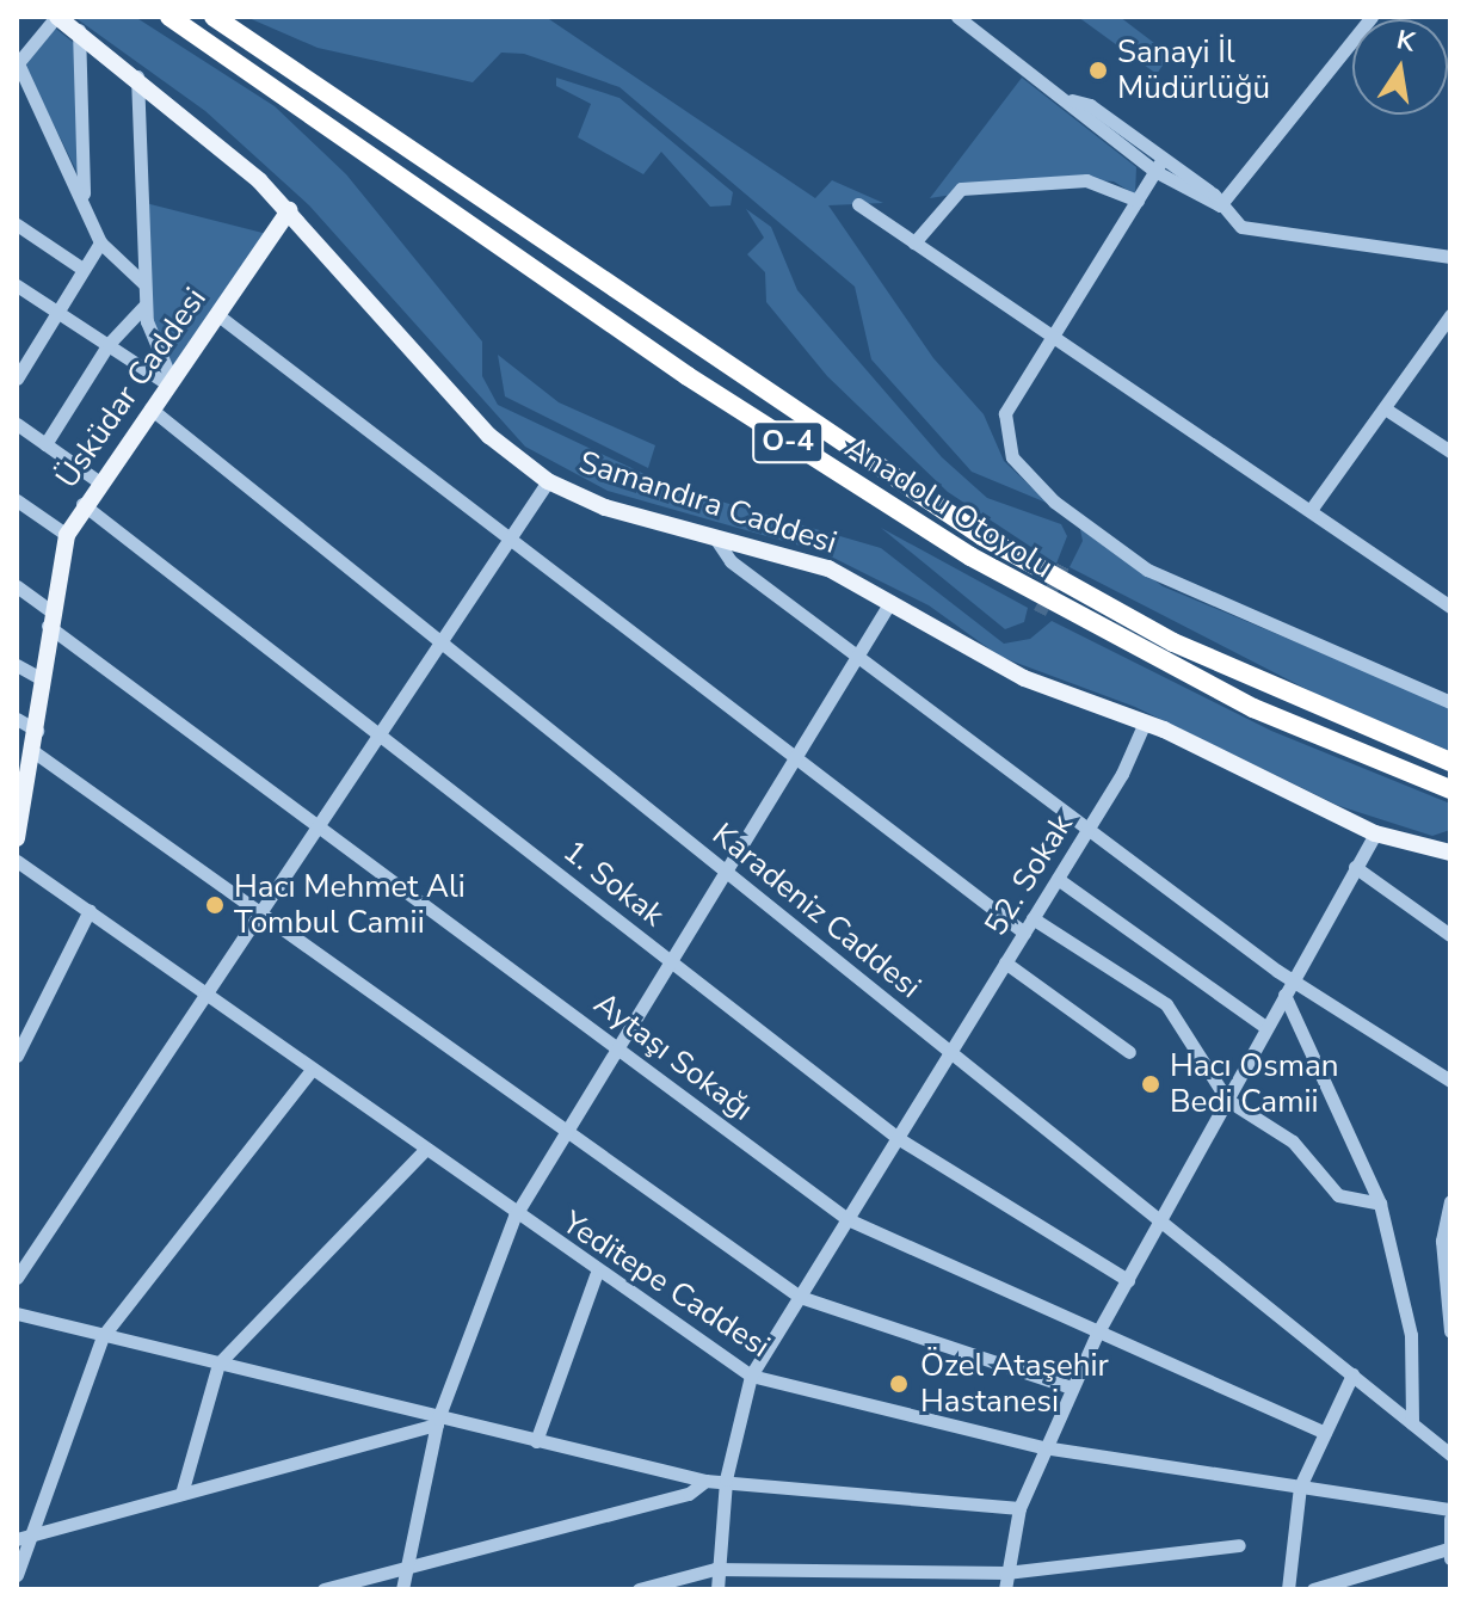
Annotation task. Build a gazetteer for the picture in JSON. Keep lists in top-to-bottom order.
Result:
{
  "streets": {
    "highway": ["O-4", "Anadolu Otoyolu"],
    "main road": ["Üsküdar Caddesi", "Samandıra Caddesi"],
    "street": [
      "52. Sokak",
      "1. Sokak",
      "Karadeniz Caddesi",
      "Aytaşı Sokağı",
      "Yeditepe Caddesi"
    ]
  },
  "crossings": [
    ["Üsküdar Caddesi", "Samandıra Caddesi"],
    ["Üsküdar Caddesi", "1. Sokak"],
    ["Üsküdar Caddesi", "Karadeniz Caddesi"],
    ["Üsküdar Caddesi", "Aytaşı Sokağı"],
    ["Samandıra Caddesi", "52. Sokak"],
    ["52. Sokak", "1. Sokak"],
    ["52. Sokak", "Karadeniz Caddesi"],
    ["52. Sokak", "Aytaşı Sokağı"],
    ["52. Sokak", "Yeditepe Caddesi"]
  ],
  "places": [
    "Sanayi İl Müdürlüğü",
    "Hacı Mehmet Ali Tombul Camii",
    "Hacı Osman Bedi Camii",
    "Özel Ataşehir Hastanesi"
  ],
  "north": "top"
}
